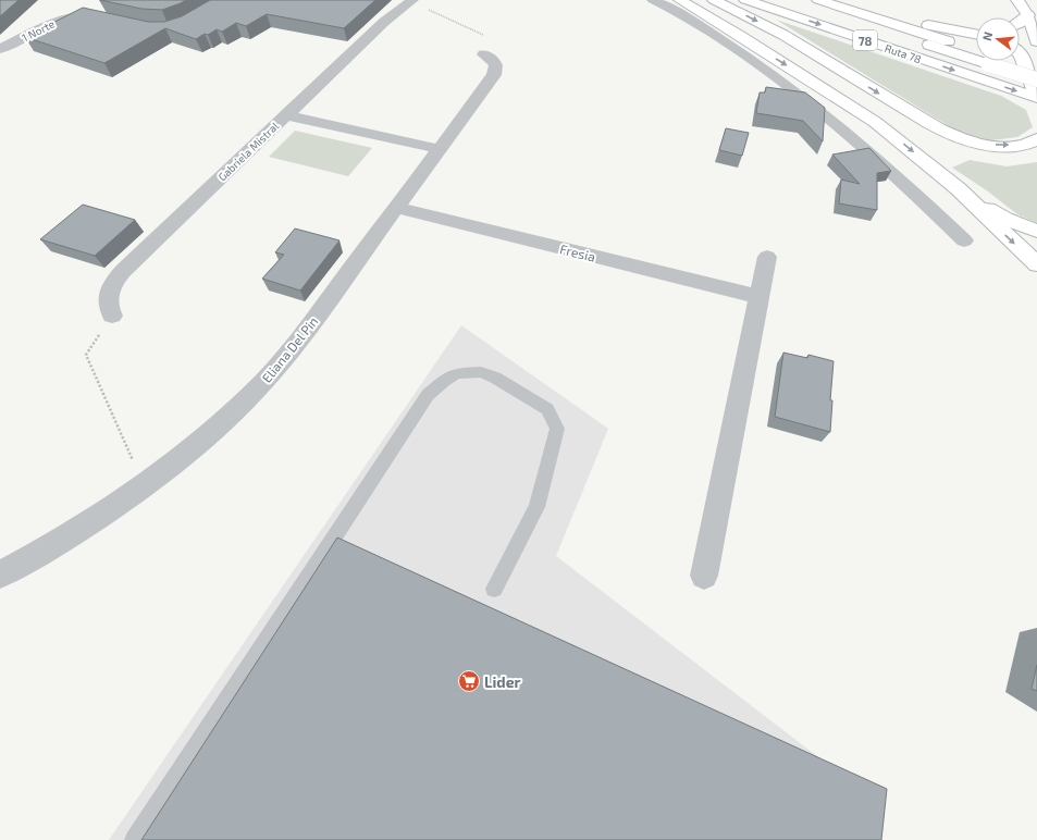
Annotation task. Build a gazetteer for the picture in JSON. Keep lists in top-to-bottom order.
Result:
{
  "streets": {
    "main road": ["78", "Ruta 78"],
    "street": [
      "1 Norte",
      "Gabriela Mistral",
      "Fresia",
      "Eliana Del Pin"
    ]
  },
  "crossings": [
    ["Fresia", "Eliana Del Pin"]
  ],
  "places": {
    "supermarket": ["Lider"]
  },
  "north": "left"
}
